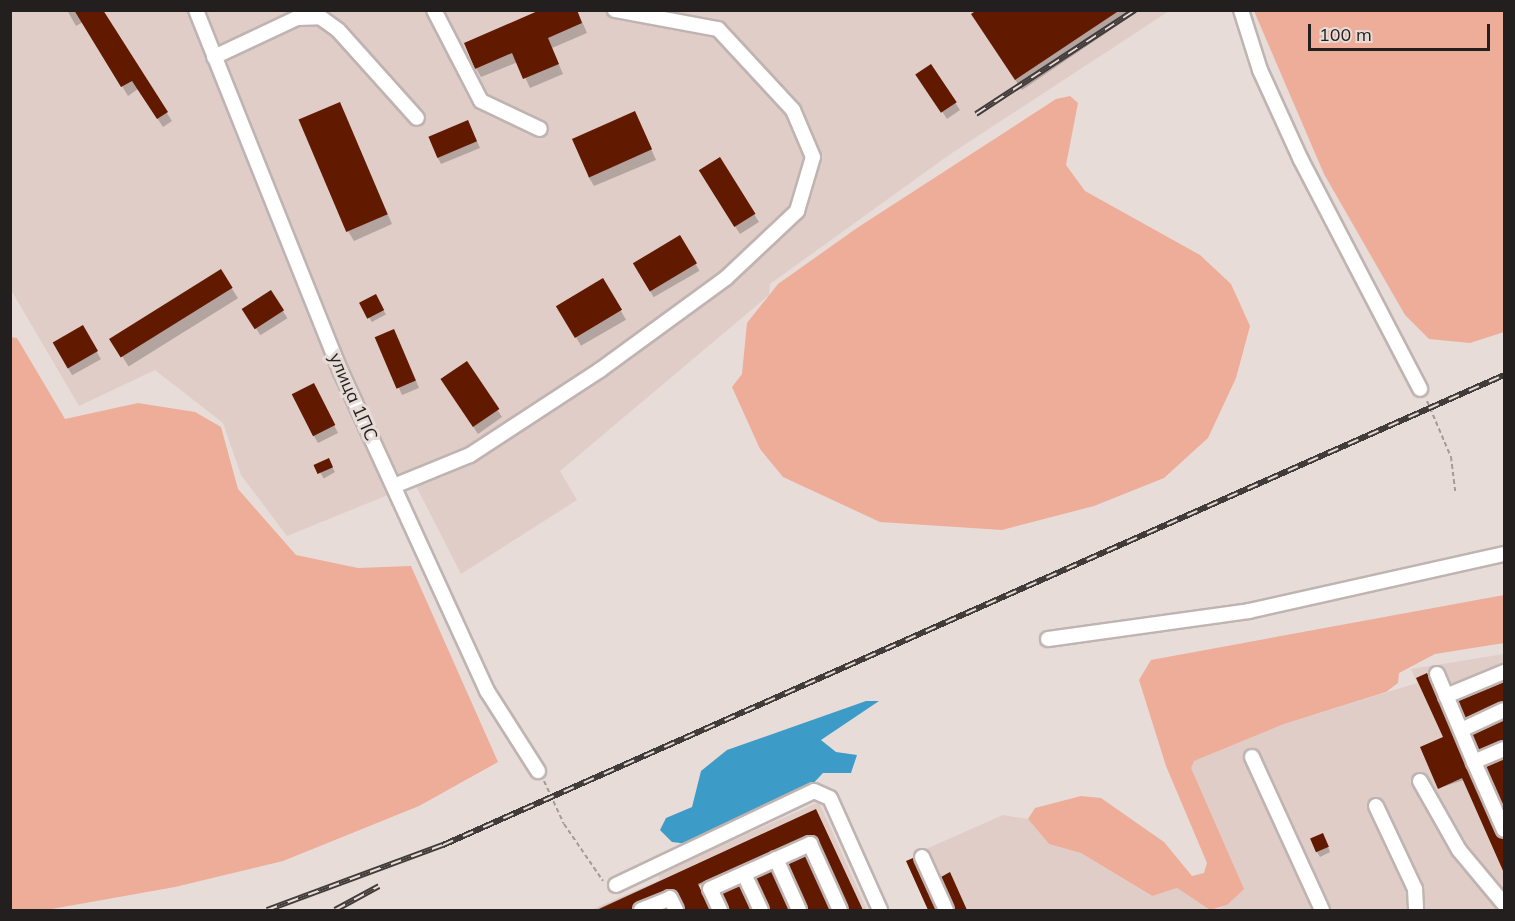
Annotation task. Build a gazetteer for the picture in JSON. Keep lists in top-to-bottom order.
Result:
{
  "streets": {
    "street": ["улица 1ПС"]
  },
  "scale_bar": "100 m"
}
